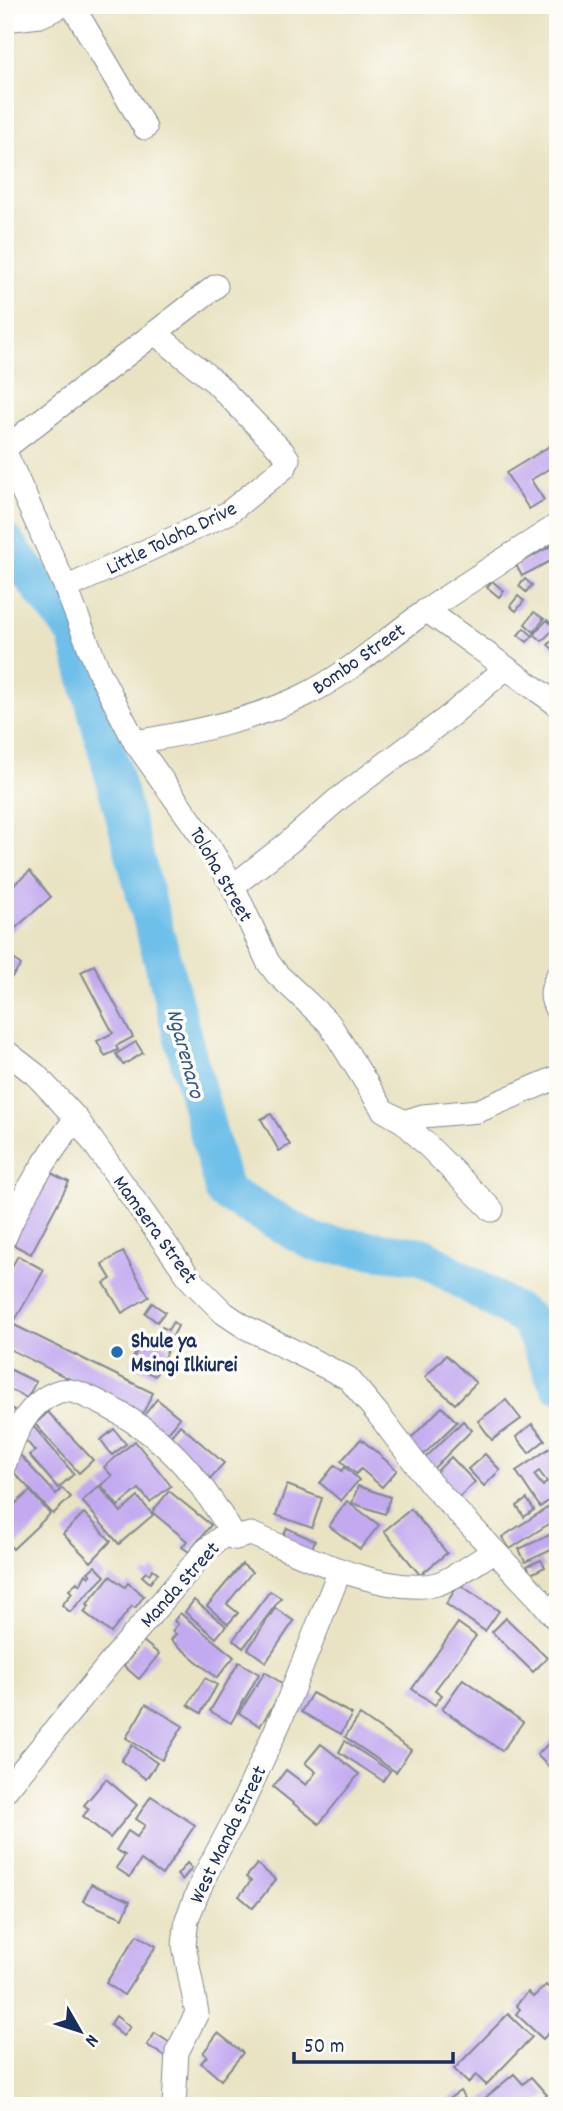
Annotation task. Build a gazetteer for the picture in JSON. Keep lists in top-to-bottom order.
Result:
{
  "streets": {
    "street": [
      "Little Toloha Drive",
      "Bombo Street",
      "Toloha Street",
      "Mamsera Street",
      "Manda Street",
      "West Manda Street"
    ]
  },
  "crossings": [
    ["Little Toloha Drive", "Toloha Street"],
    ["Bombo Street", "Toloha Street"],
    ["Mamsera Street", "Manda Street"],
    ["Manda Street", "West Manda Street"]
  ],
  "water": ["Ngarenaro"],
  "places": ["Shule ya Msingi Ilkiurei"],
  "scale_bar": "50 m",
  "north": "bottom right"
}
